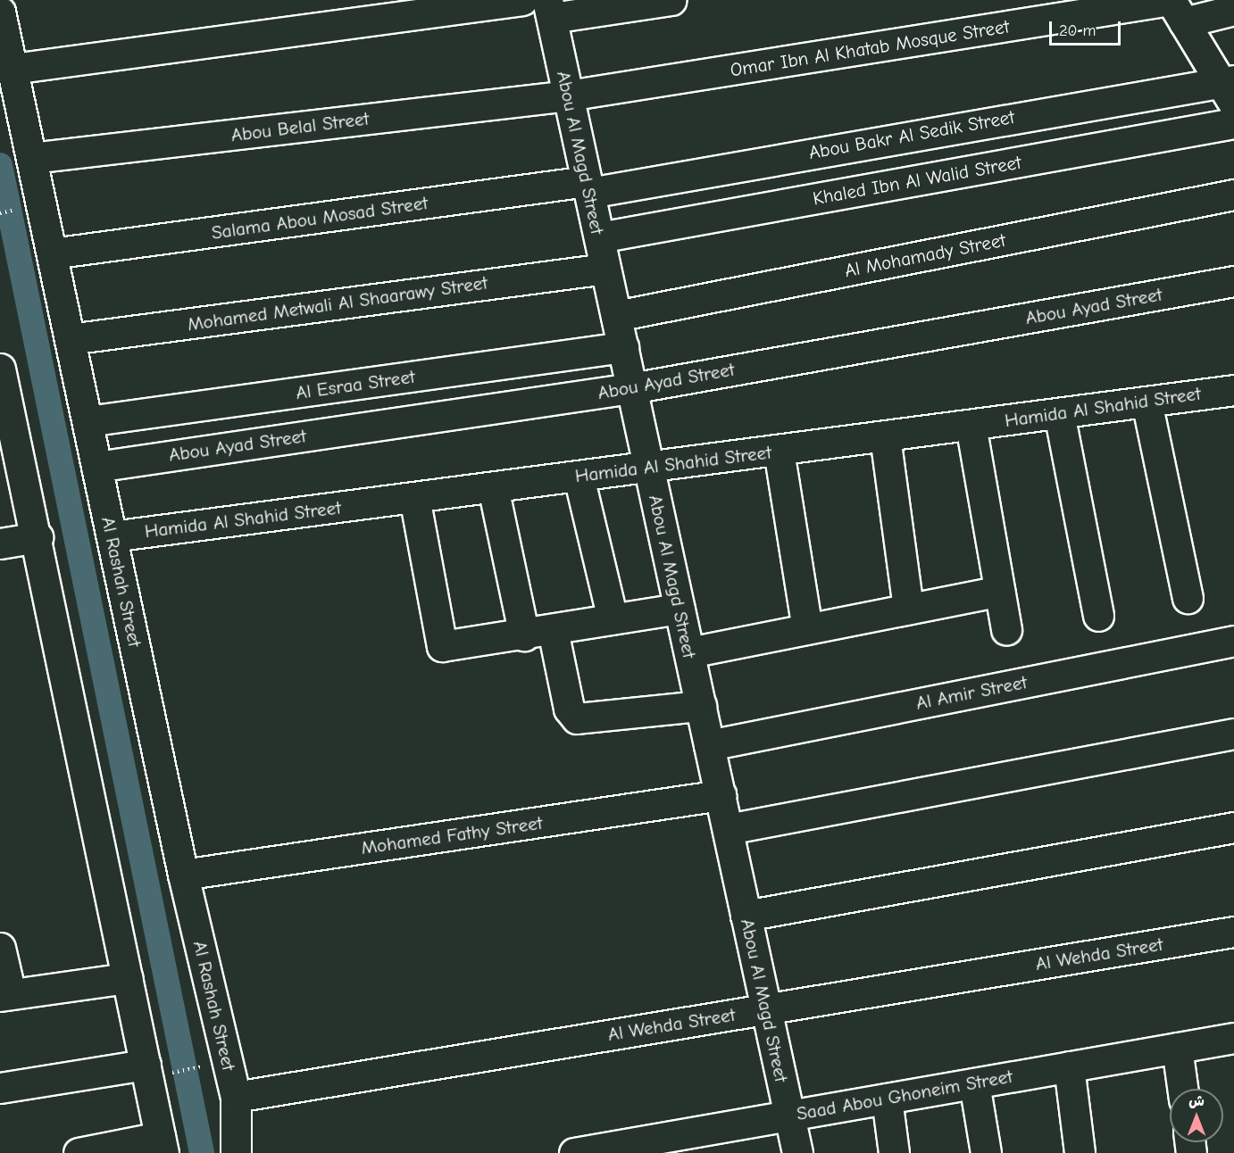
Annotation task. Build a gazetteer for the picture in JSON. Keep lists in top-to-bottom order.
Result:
{
  "streets": {
    "street": [
      "Omar Ibn Al Khatab Mosque Street",
      "Abou Belal Street",
      "Abou Bakr Al Sedik Street",
      "Abou Al Magd Street",
      "Khaled Ibn Al Walid Street",
      "Salama Abou Mosad Street",
      "Al Mohamady Street",
      "Mohamed Metwali Al Shaarawy Street",
      "Abou Ayad Street",
      "Al Esraa Street",
      "Hamida Al Shahid Street",
      "Al Rashah Street",
      "Al Amir Street",
      "Mohamed Fathy Street",
      "Al Wehda Street",
      "Saad Abou Ghoneim Street"
    ]
  },
  "crossings": [
    ["Omar Ibn Al Khatab Mosque Street", "Abou Belal Street"],
    ["Omar Ibn Al Khatab Mosque Street", "Abou Al Magd Street"],
    ["Abou Belal Street", "Abou Al Magd Street"],
    ["Abou Belal Street", "Al Rashah Street"],
    ["Abou Bakr Al Sedik Street", "Abou Al Magd Street"],
    ["Abou Bakr Al Sedik Street", "Salama Abou Mosad Street"],
    ["Abou Al Magd Street", "Khaled Ibn Al Walid Street"],
    ["Abou Al Magd Street", "Salama Abou Mosad Street"],
    ["Abou Al Magd Street", "Al Mohamady Street"],
    ["Abou Al Magd Street", "Mohamed Metwali Al Shaarawy Street"],
    ["Abou Al Magd Street", "Abou Ayad Street"],
    ["Abou Al Magd Street", "Al Esraa Street"],
    ["Abou Al Magd Street", "Hamida Al Shahid Street"],
    ["Abou Al Magd Street", "Al Amir Street"],
    ["Abou Al Magd Street", "Mohamed Fathy Street"],
    ["Abou Al Magd Street", "Al Wehda Street"],
    ["Abou Al Magd Street", "Saad Abou Ghoneim Street"],
    ["Salama Abou Mosad Street", "Al Rashah Street"],
    ["Mohamed Metwali Al Shaarawy Street", "Al Rashah Street"],
    ["Abou Ayad Street", "Al Rashah Street"],
    ["Al Esraa Street", "Al Rashah Street"],
    ["Hamida Al Shahid Street", "Al Rashah Street"],
    ["Al Rashah Street", "Mohamed Fathy Street"],
    ["Al Rashah Street", "Al Wehda Street"]
  ],
  "scale_bar": "20 m",
  "north": "top"
}
